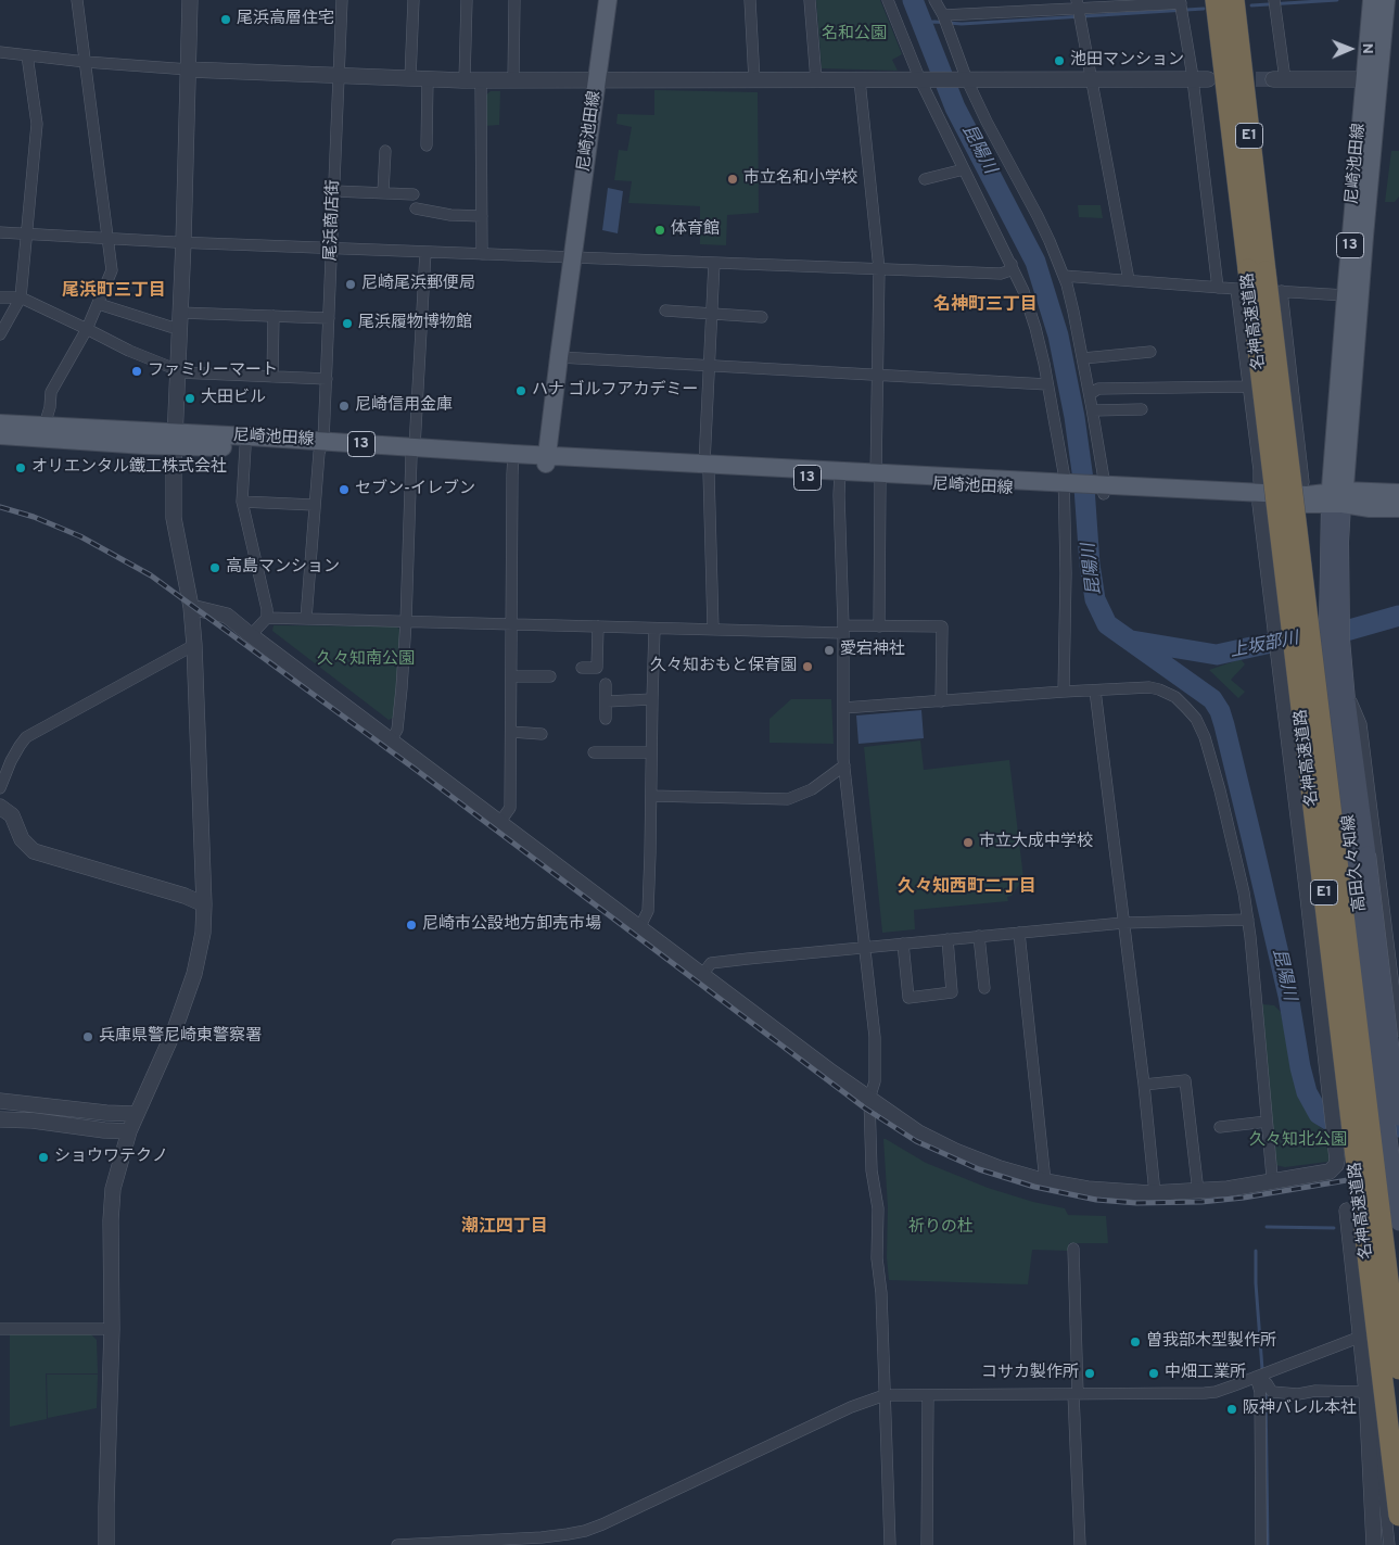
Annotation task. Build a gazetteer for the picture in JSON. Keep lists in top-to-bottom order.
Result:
{
  "streets": {
    "highway": ["E1", "名神高速道路"],
    "main road": ["尼崎池田線", "13", "高田久々知線"],
    "street": ["尾浜商店街"]
  },
  "crossings": [
    ["尼崎池田線", "尾浜商店街"],
    ["尼崎池田線", "高田久々知線"],
    ["E1", "名神高速道路"]
  ],
  "districts": [
    "尾浜町三丁目",
    "名神町三丁目",
    "久々知西町二丁目",
    "潮江四丁目"
  ],
  "water": ["昆陽川", "上坂部川"],
  "parks": [
    "名和公園",
    "久々知南公園",
    "久々知北公園",
    "祈りの杜"
  ],
  "places": [
    "尾浜高層住宅",
    "池田マンション",
    "市立名和小学校",
    "体育館",
    "尼崎尾浜郵便局",
    "尾浜履物博物館",
    "ファミリーマート",
    "ハナ ゴルフアカデミー",
    "大田ビル",
    "尼崎信用金庫",
    "オリエンタル鐵工株式会社",
    "セブン-イレブン",
    "高島マンション",
    "愛宕神社",
    "久々知おもと保育園",
    "市立大成中学校",
    "尼崎市公設地方卸売市場",
    "兵庫県警尼崎東警察署",
    "ショウワテクノ",
    "曽我部木型製作所",
    "コサカ製作所",
    "中畑工業所",
    "阪神バレル本社"
  ],
  "north": "right"
}
